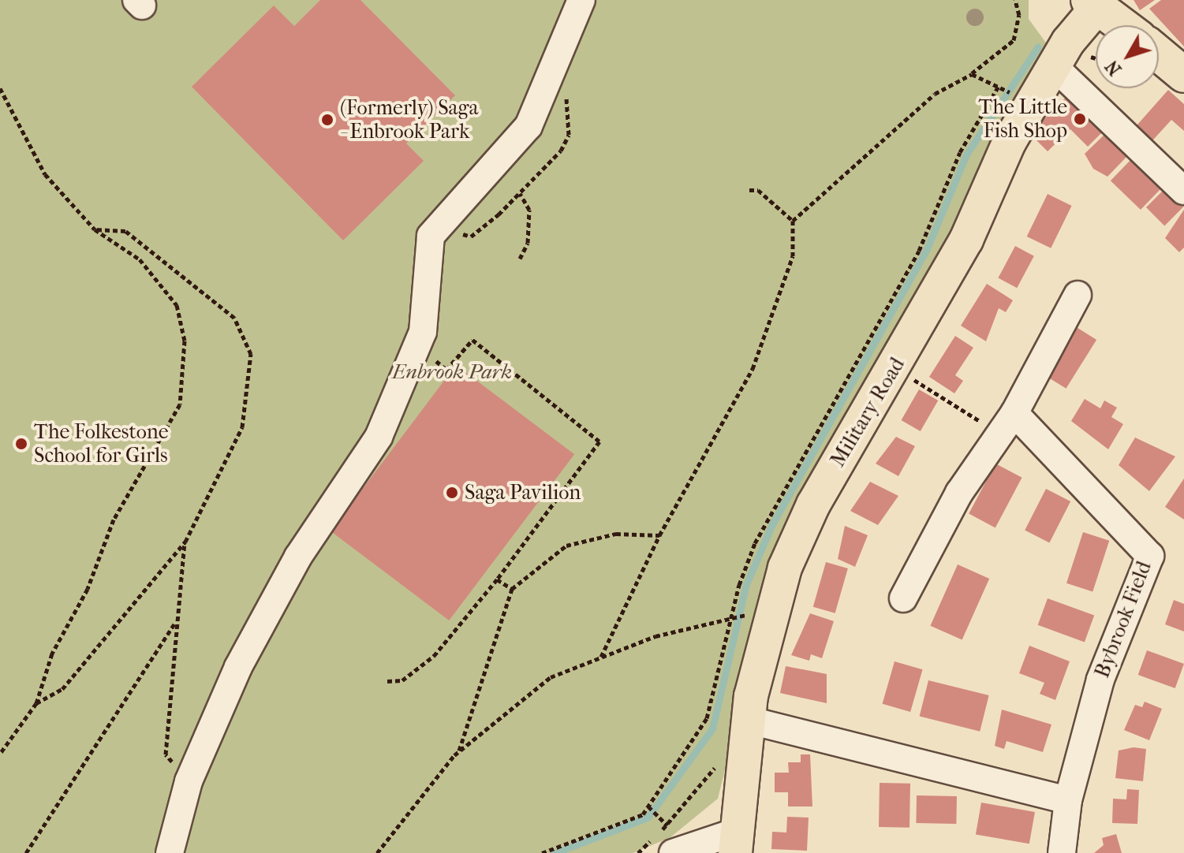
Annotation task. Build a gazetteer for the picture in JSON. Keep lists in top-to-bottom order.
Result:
{
  "streets": {
    "main road": ["Military Road"],
    "street": ["Bybrook Field"]
  },
  "parks": ["Enbrook Park"],
  "places": [
    "The Little Fish Shop",
    "(Formerly) Saga - Enbrook Park",
    "The Folkestone School for Girls",
    "Saga Pavilion"
  ],
  "north": "bottom left"
}
